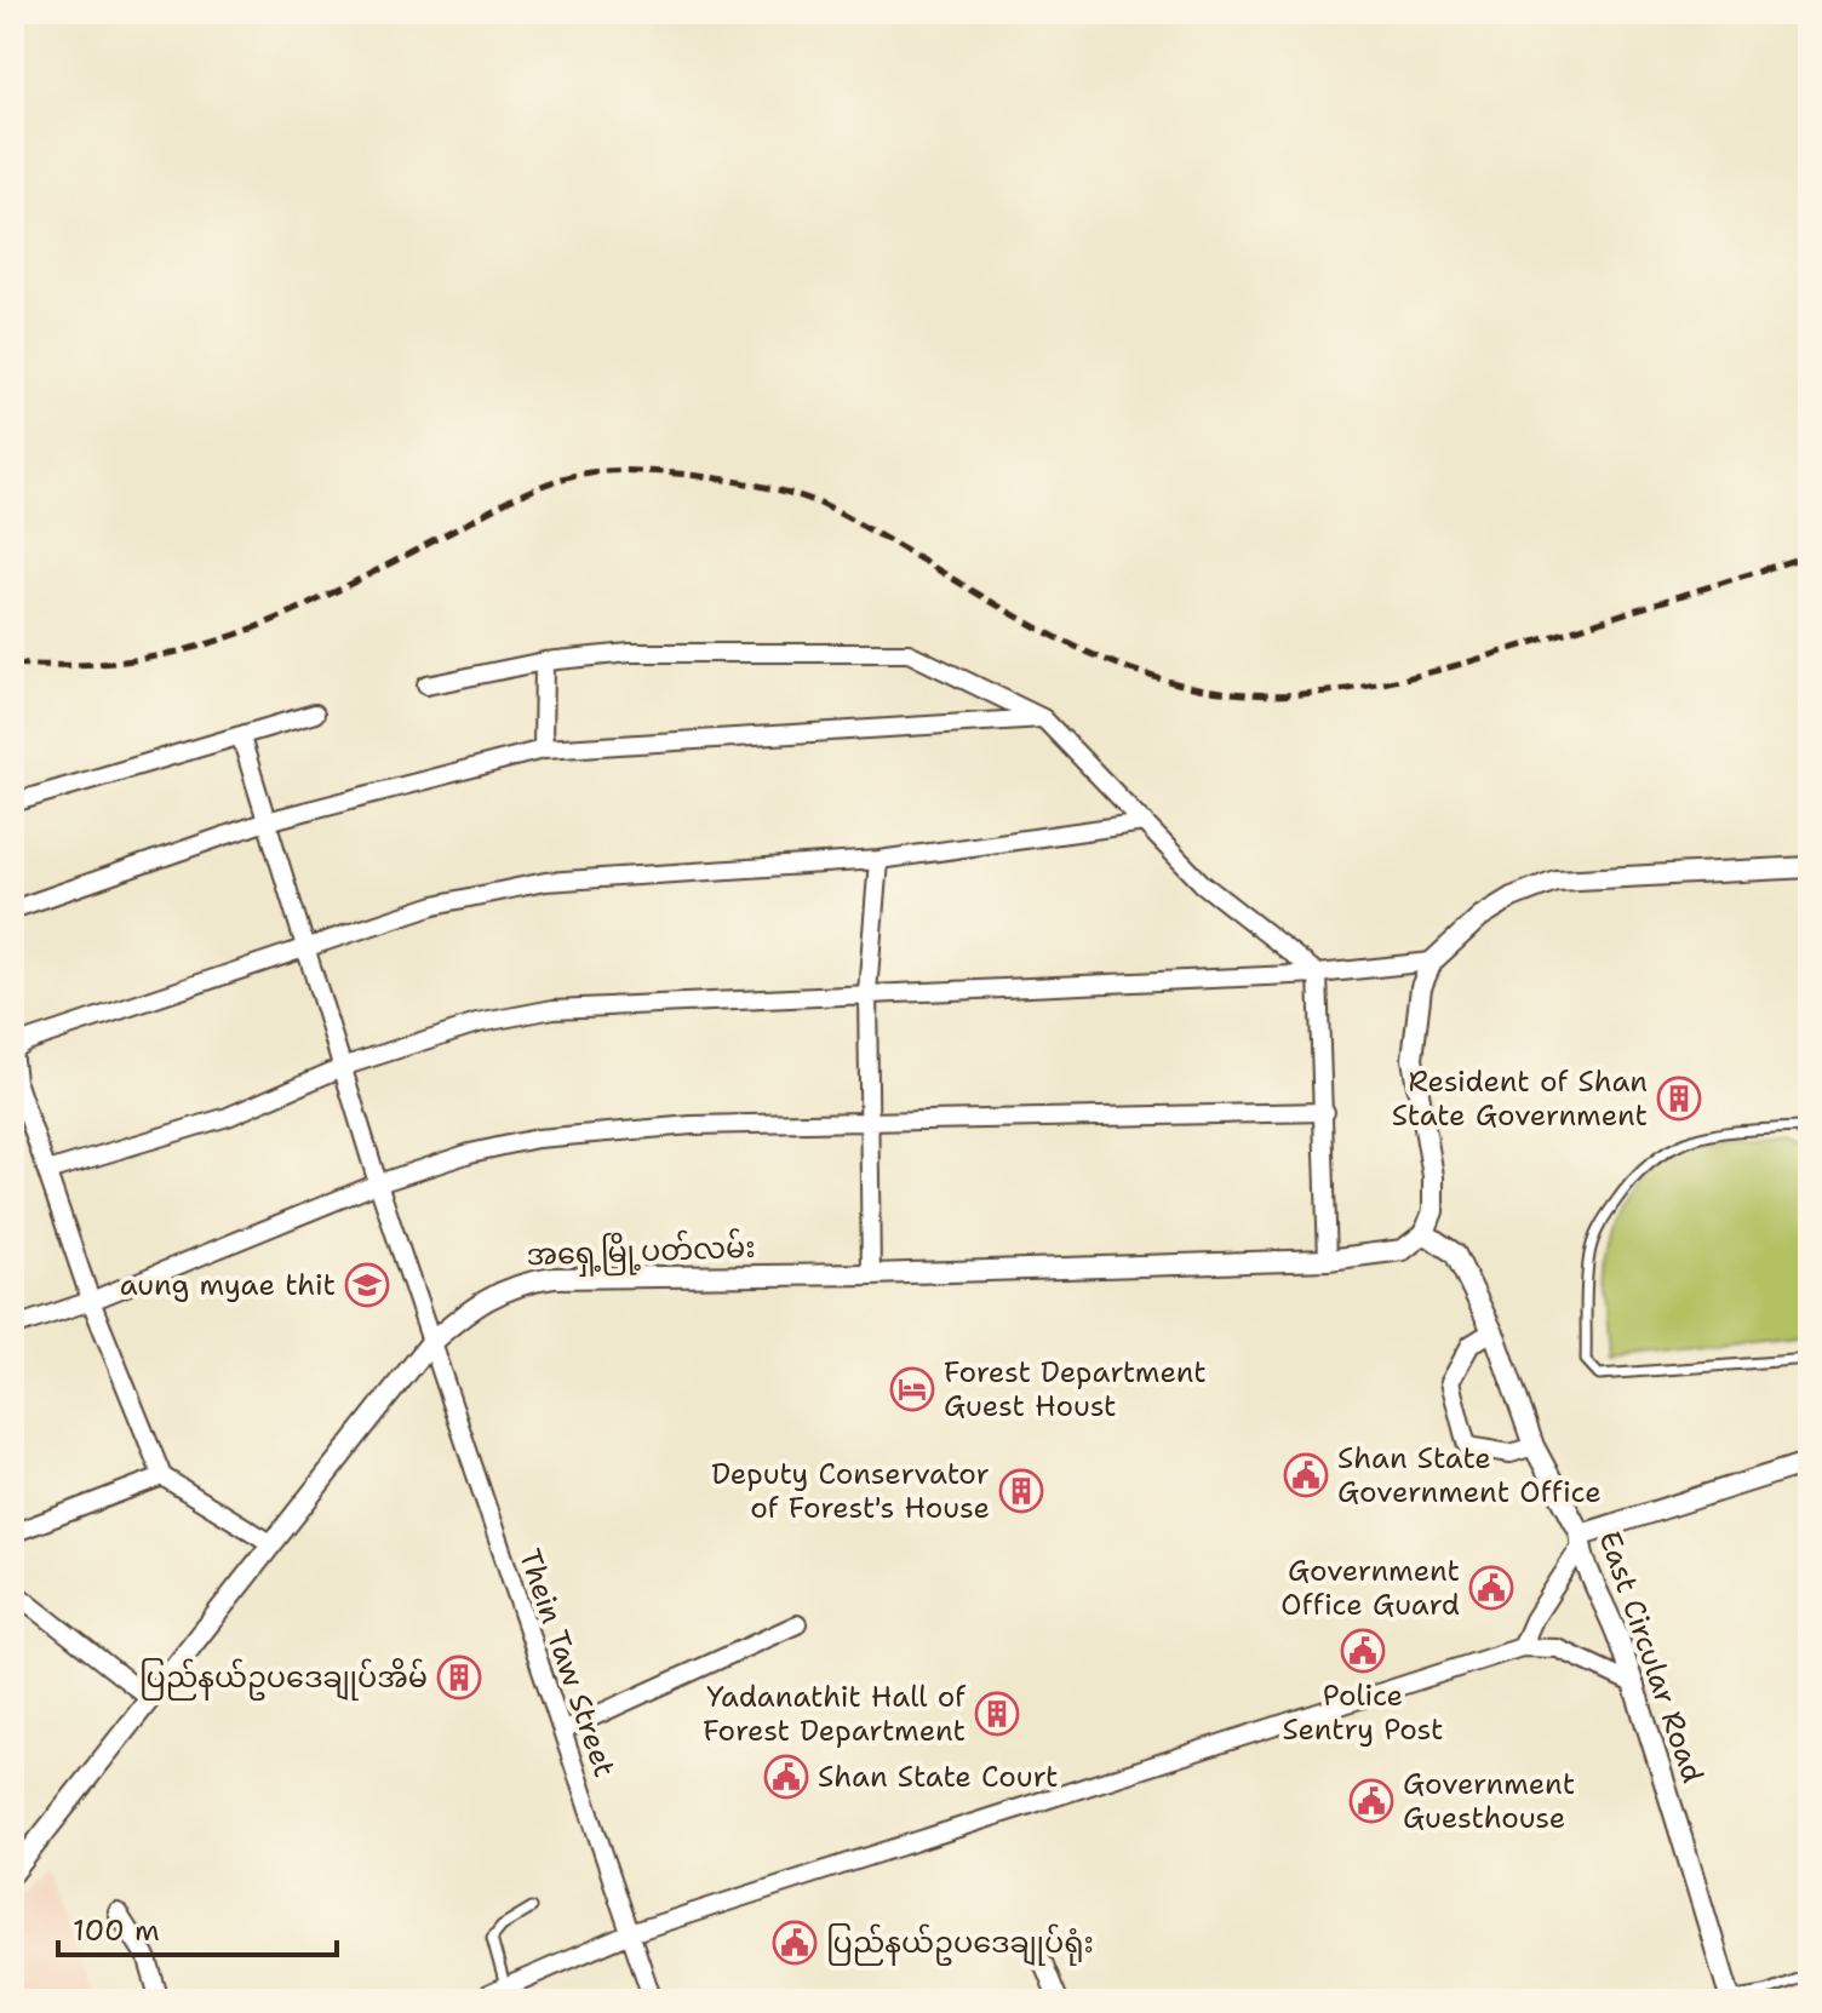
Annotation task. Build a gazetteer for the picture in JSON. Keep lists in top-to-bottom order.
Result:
{
  "streets": {
    "street": ["အရှေ့မြို့ပတ်လမ်း", "East Circular Road", "Thein Taw Street"]
  },
  "crossings": [
    ["အရှေ့မြို့ပတ်လမ်း", "East Circular Road"],
    ["အရှေ့မြို့ပတ်လမ်း", "Thein Taw Street"]
  ],
  "places": {
    "building": [
      "Resident of Shan State Government",
      "Deputy Conservator of Forest's House",
      "ပြည်နယ်ဥပဒေချုပ်အိမ်",
      "Yadanathit Hall of Forest Department"
    ],
    "school or university": ["aung myae thit"],
    "hotel": ["Forest Department Guest Houst"],
    "public building": [
      "Shan State Government Office",
      "Government Office Guard",
      "Police Sentry Post",
      "Shan State Court",
      "Government Guesthouse",
      "ပြည်နယ်ဥပဒေချုပ်ရုံး"
    ]
  },
  "scale_bar": "100 m"
}
